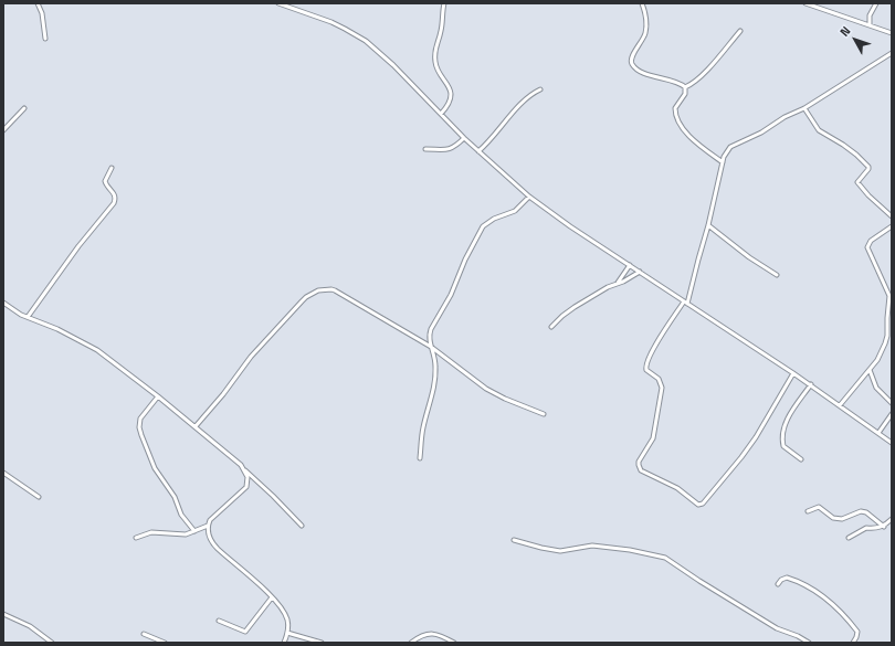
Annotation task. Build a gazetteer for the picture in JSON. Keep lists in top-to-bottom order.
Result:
{
  "north": "top left"
}
